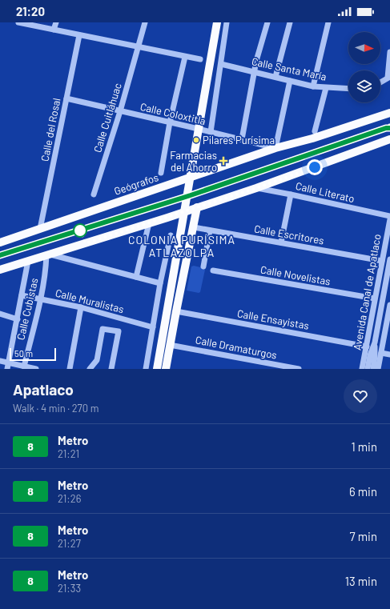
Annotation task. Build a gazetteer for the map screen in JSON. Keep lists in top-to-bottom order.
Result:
{
  "streets": {
    "main road": ["Geógrafos"],
    "street": [
      "Calle Santa María",
      "Calle Coloxtitla",
      "Calle Cuitláhuac",
      "Calle del Rosal",
      "Calle Literato",
      "Calle Escritores",
      "Calle Novelistas",
      "Avenida Canal de Apatlaco",
      "Calle Muralistas",
      "Calle Cubistas",
      "Calle Ensayistas",
      "Calle Dramaturgos"
    ]
  },
  "crossings": [
    ["Calle Coloxtitla", "Calle Cuitláhuac"],
    ["Calle Coloxtitla", "Calle del Rosal"],
    ["Calle Coloxtitla", "Geógrafos"],
    ["Calle del Rosal", "Geógrafos"],
    ["Calle Escritores", "Avenida Canal de Apatlaco"],
    ["Calle Novelistas", "Avenida Canal de Apatlaco"],
    ["Avenida Canal de Apatlaco", "Calle Ensayistas"],
    ["Calle Muralistas", "Calle Cubistas"]
  ],
  "districts": ["COLONIA PURÍSIMA ATLAZOLPA"],
  "places": {
    "other": ["Pilares Purísima"],
    "health": ["Farmacias del Ahorro"]
  },
  "lines": ["metro line 8"],
  "scale_bar": "50 m",
  "north": "right",
  "page": {
    "status": "21:20",
    "scale": "50 m",
    "heading": ["Apatlaco", "Walk · 4 min · 270 m"],
    "list": [
      {
        "mark": "8",
        "name": "Metro",
        "note": "21:21",
        "value": "1 min"
      },
      {
        "mark": "8",
        "name": "Metro",
        "note": "21:26",
        "value": "6 min"
      },
      {
        "mark": "8",
        "name": "Metro",
        "note": "21:27",
        "value": "7 min"
      },
      {
        "mark": "8",
        "name": "Metro",
        "note": "21:33",
        "value": "13 min"
      }
    ]
  }
}
